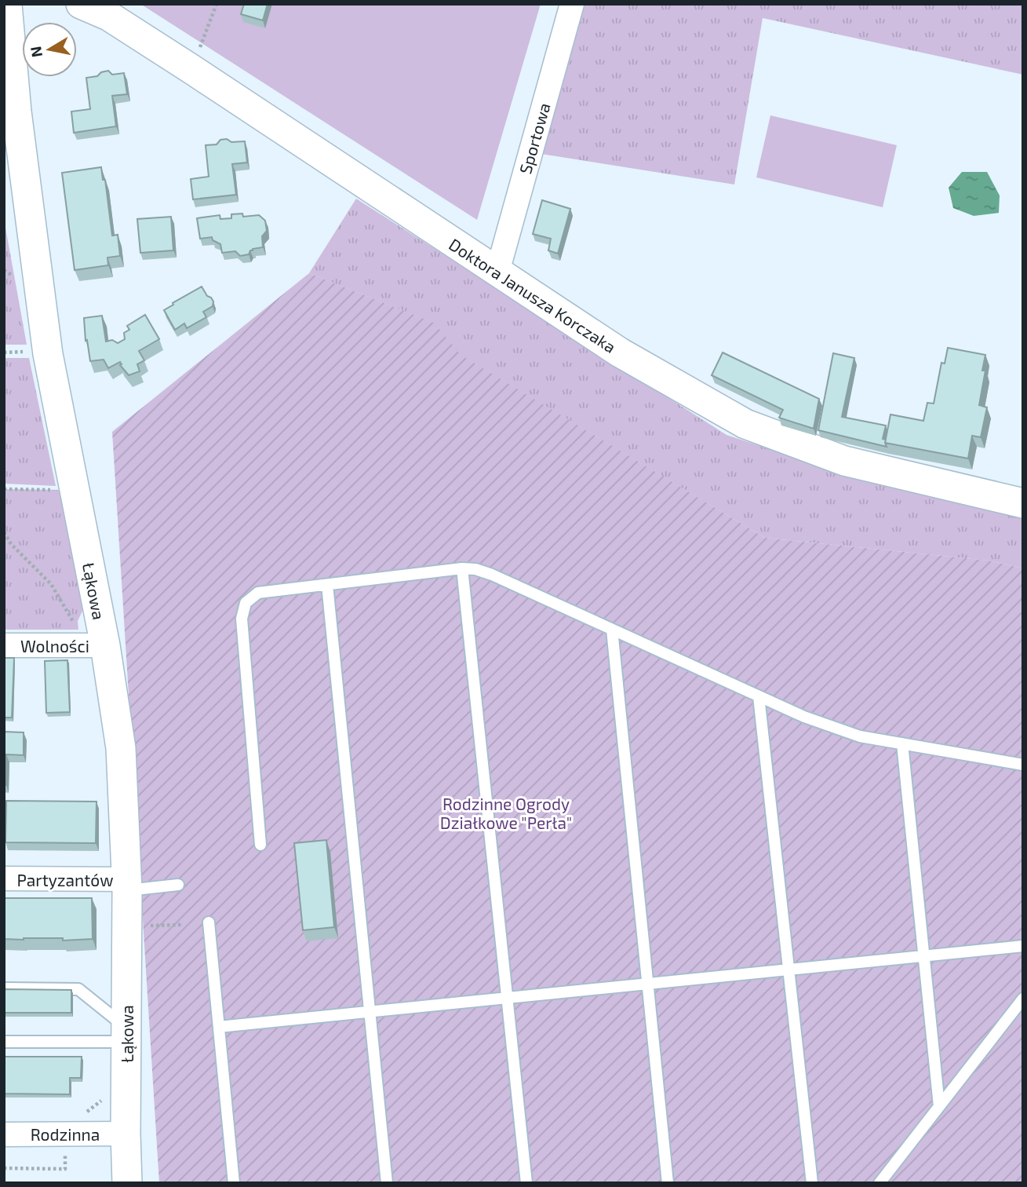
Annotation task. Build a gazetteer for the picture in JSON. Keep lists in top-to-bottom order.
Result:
{
  "streets": {
    "street": [
      "Sportowa",
      "Doktora Janusza Korczaka",
      "Łąkowa",
      "Wolności",
      "Partyzantów",
      "Rodzinna"
    ]
  },
  "crossings": [
    ["Sportowa", "Doktora Janusza Korczaka"],
    ["Łąkowa", "Wolności"],
    ["Łąkowa", "Partyzantów"],
    ["Łąkowa", "Rodzinna"]
  ],
  "parks": ["Rodzinne Ogrody Działkowe \"Perła\""],
  "north": "left"
}
